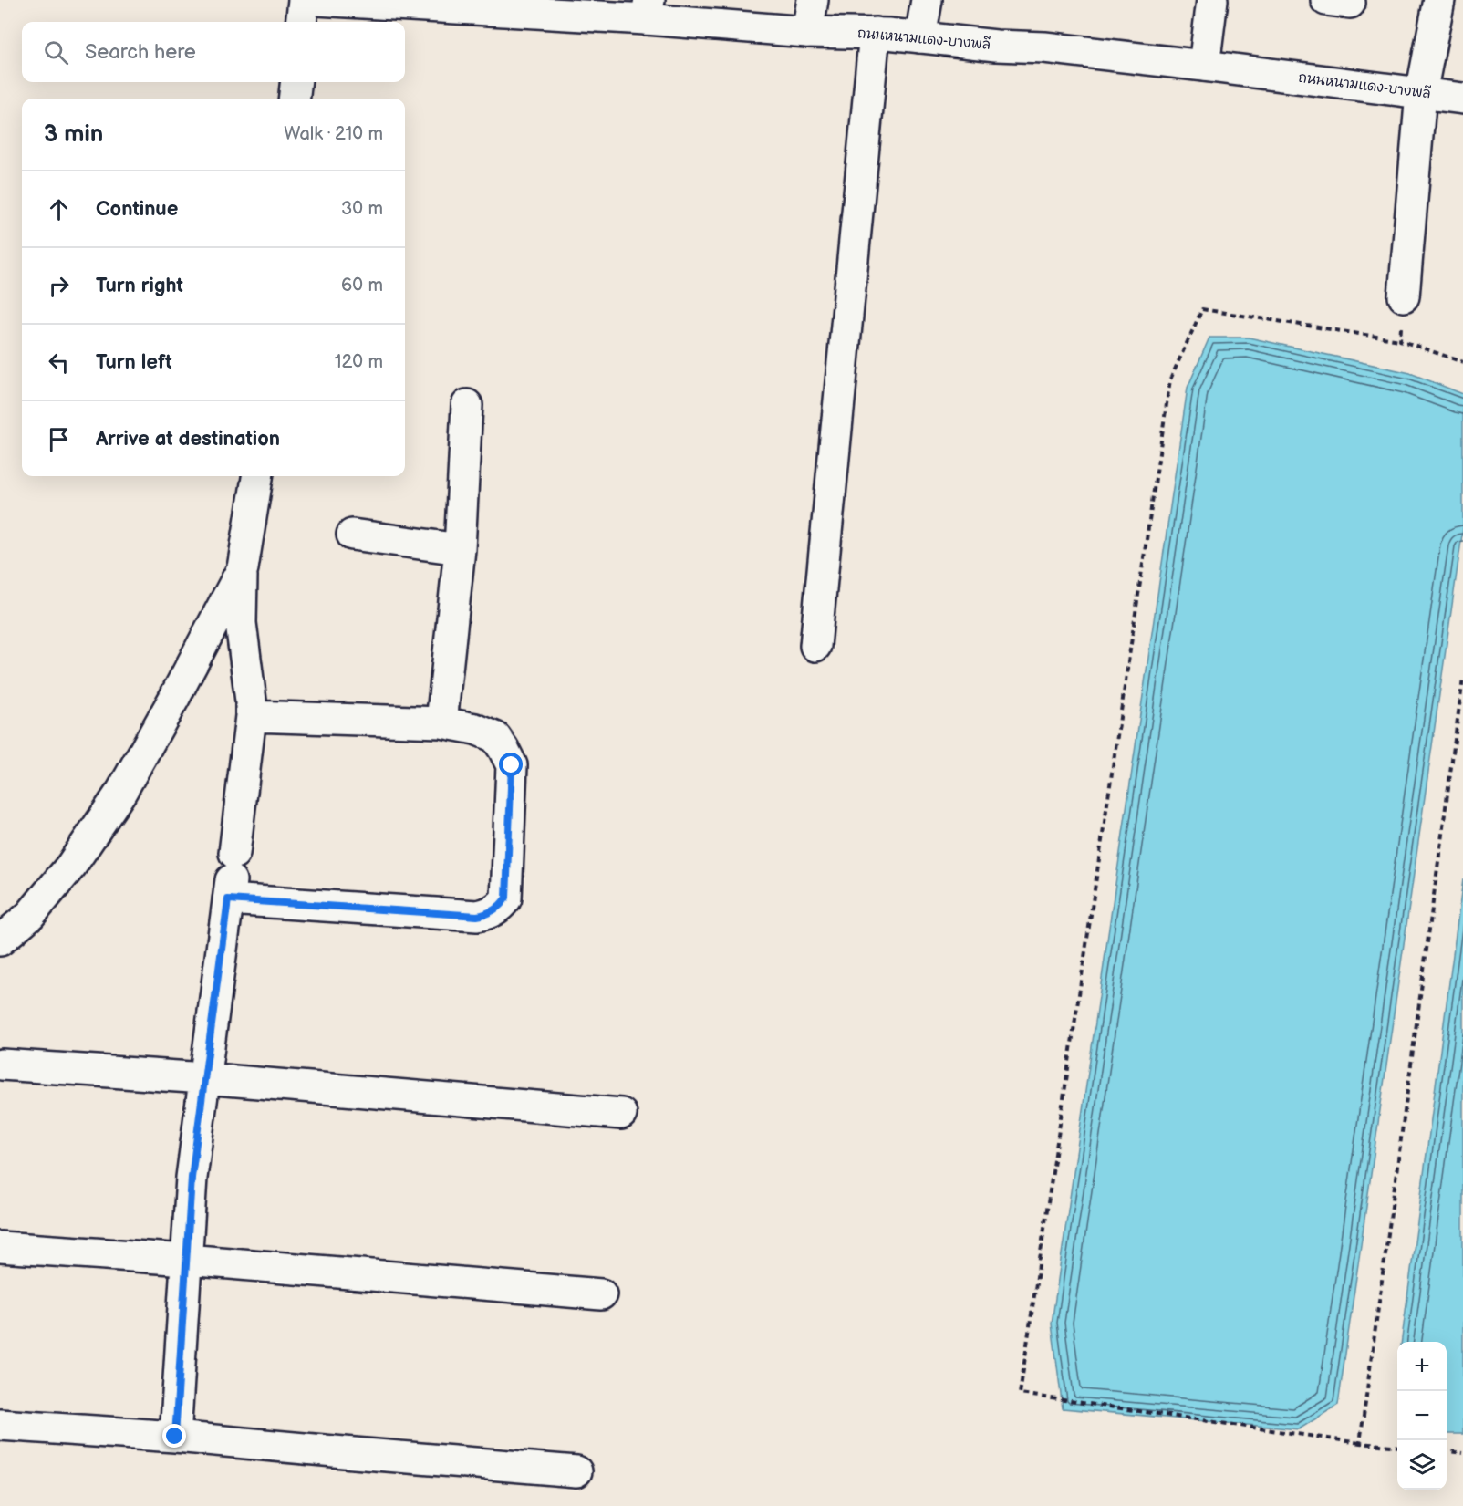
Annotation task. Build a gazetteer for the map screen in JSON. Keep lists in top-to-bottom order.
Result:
{
  "streets": {
    "street": ["ถนนหนามแดง-บางพลี"]
  },
  "page": {
    "search": "Search here",
    "heading": ["3 min", "Walk · 210 m"],
    "list": [
      ["Continue", "30 m"],
      ["Turn right", "60 m"],
      ["Turn left", "120 m"],
      "Arrive at destination"
    ],
    "map_buttons": ["+", "−"]
  }
}
